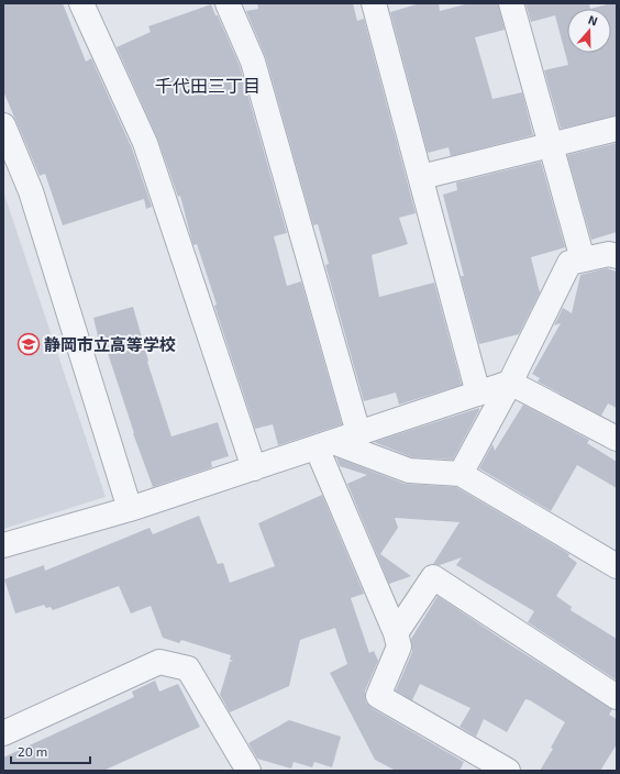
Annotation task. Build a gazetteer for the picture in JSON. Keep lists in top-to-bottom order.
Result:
{
  "districts": ["千代田三丁目"],
  "places": {
    "school or university": ["静岡市立高等学校"]
  },
  "scale_bar": "20 m",
  "north": "top"
}
